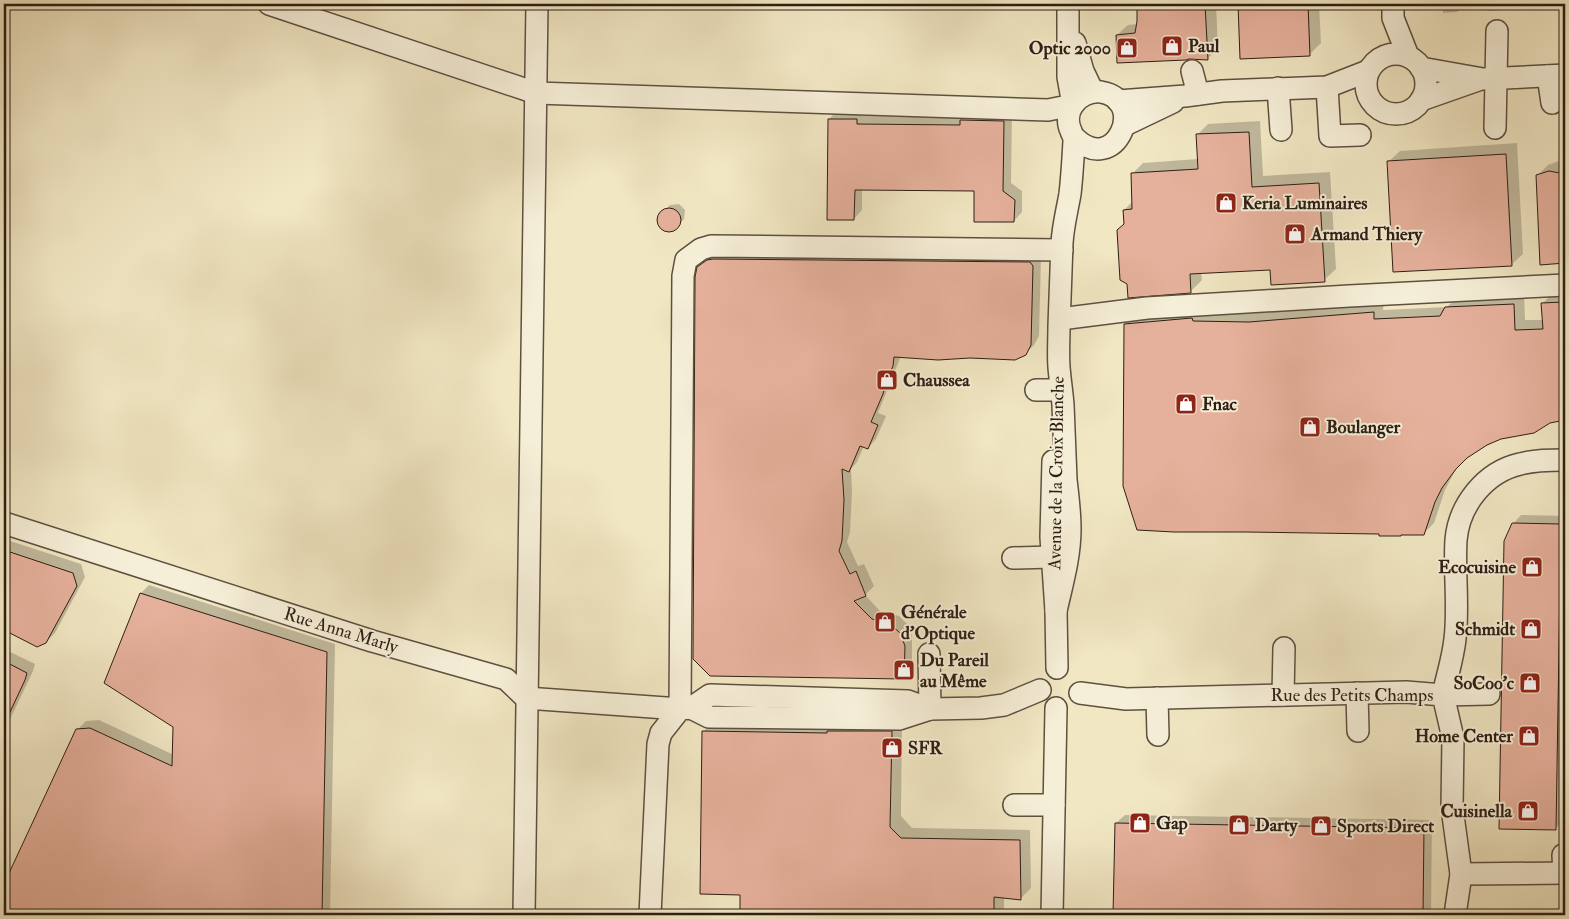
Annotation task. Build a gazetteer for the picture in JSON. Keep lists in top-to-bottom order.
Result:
{
  "streets": {
    "street": ["Avenue de la Croix Blanche", "Rue Anna Marly", "Rue des Petits Champs"]
  },
  "crossings": [
    ["Avenue de la Croix Blanche", "Rue des Petits Champs"]
  ],
  "places": {
    "shop": [
      "Paul",
      "Optic 2000",
      "Keria Luminaires",
      "Armand Thiery",
      "Chaussea",
      "Fnac",
      "Boulanger",
      "Ecocuisine",
      "Générale d'Optique",
      "Schmidt",
      "Du Pareil au Même",
      "SoCoo'c",
      "Home Center",
      "SFR",
      "Cuisinella",
      "Gap",
      "Darty",
      "Sports Direct"
    ]
  }
}
